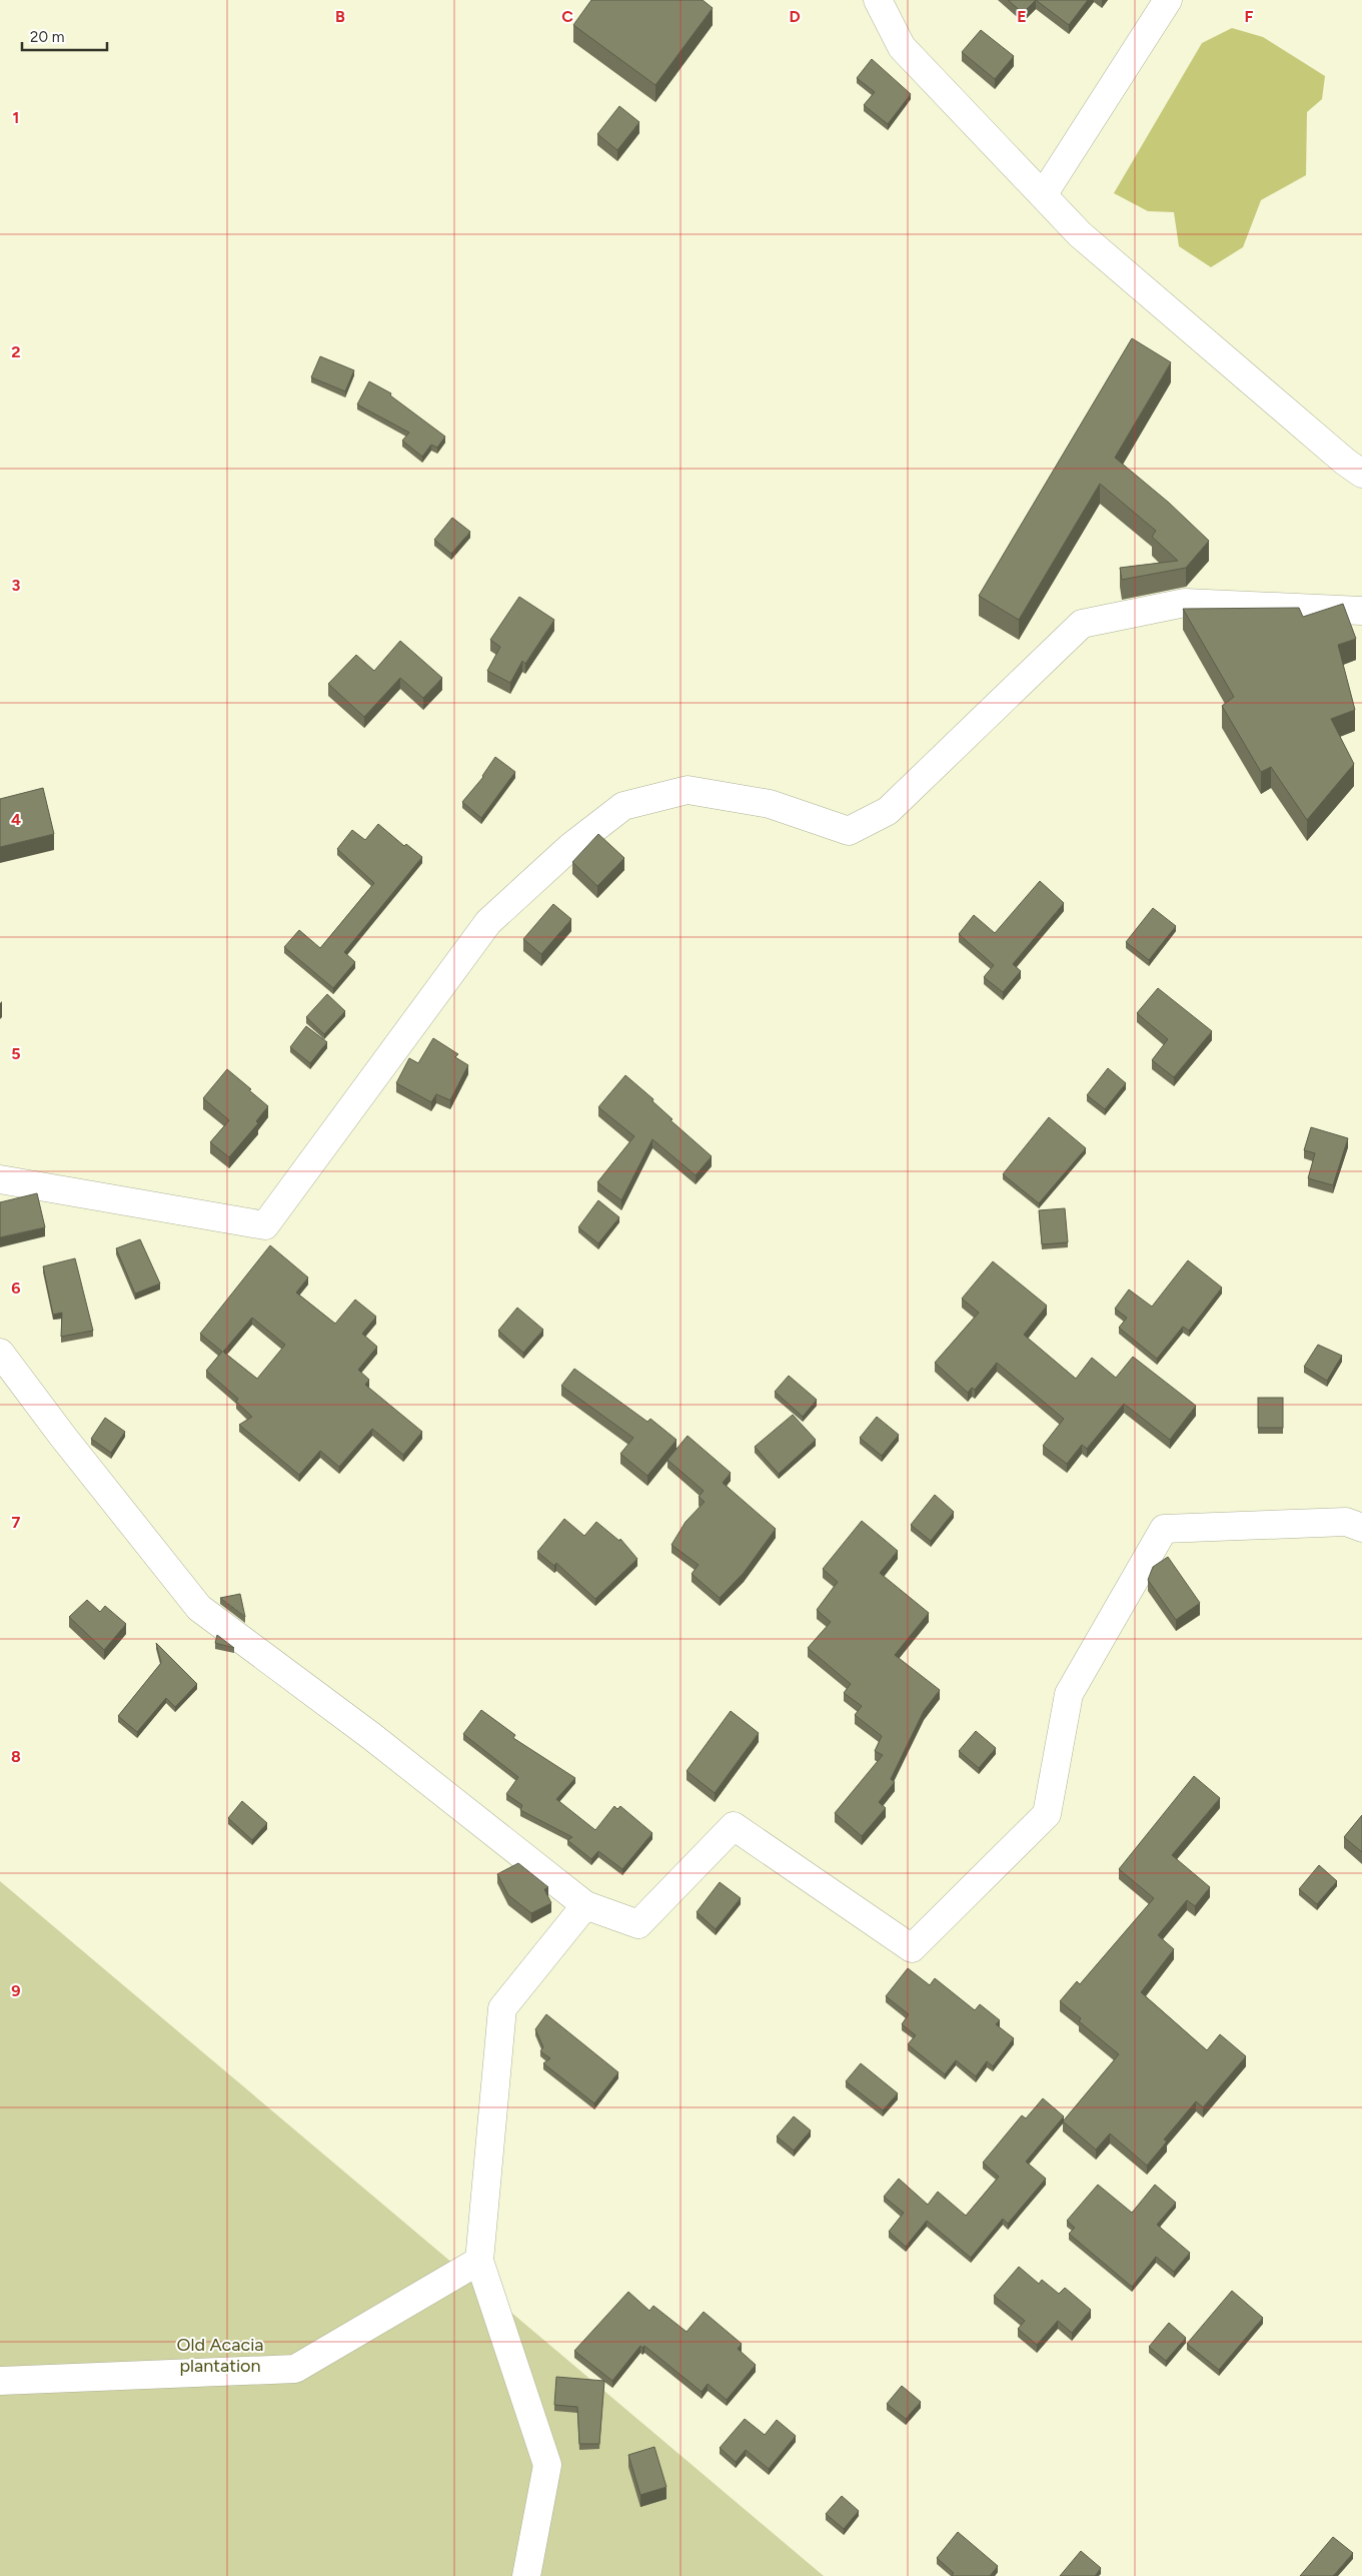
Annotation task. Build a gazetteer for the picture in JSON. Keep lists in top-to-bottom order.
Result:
{
  "parks": ["Old Acacia plantation"],
  "scale_bar": "20 m",
  "grid": {
    "columns": [
      "B",
      "C",
      "D",
      "E",
      "F"
    ],
    "rows": [
      "1",
      "2",
      "3",
      "4",
      "5",
      "6",
      "7",
      "8",
      "9"
    ]
  }
}
